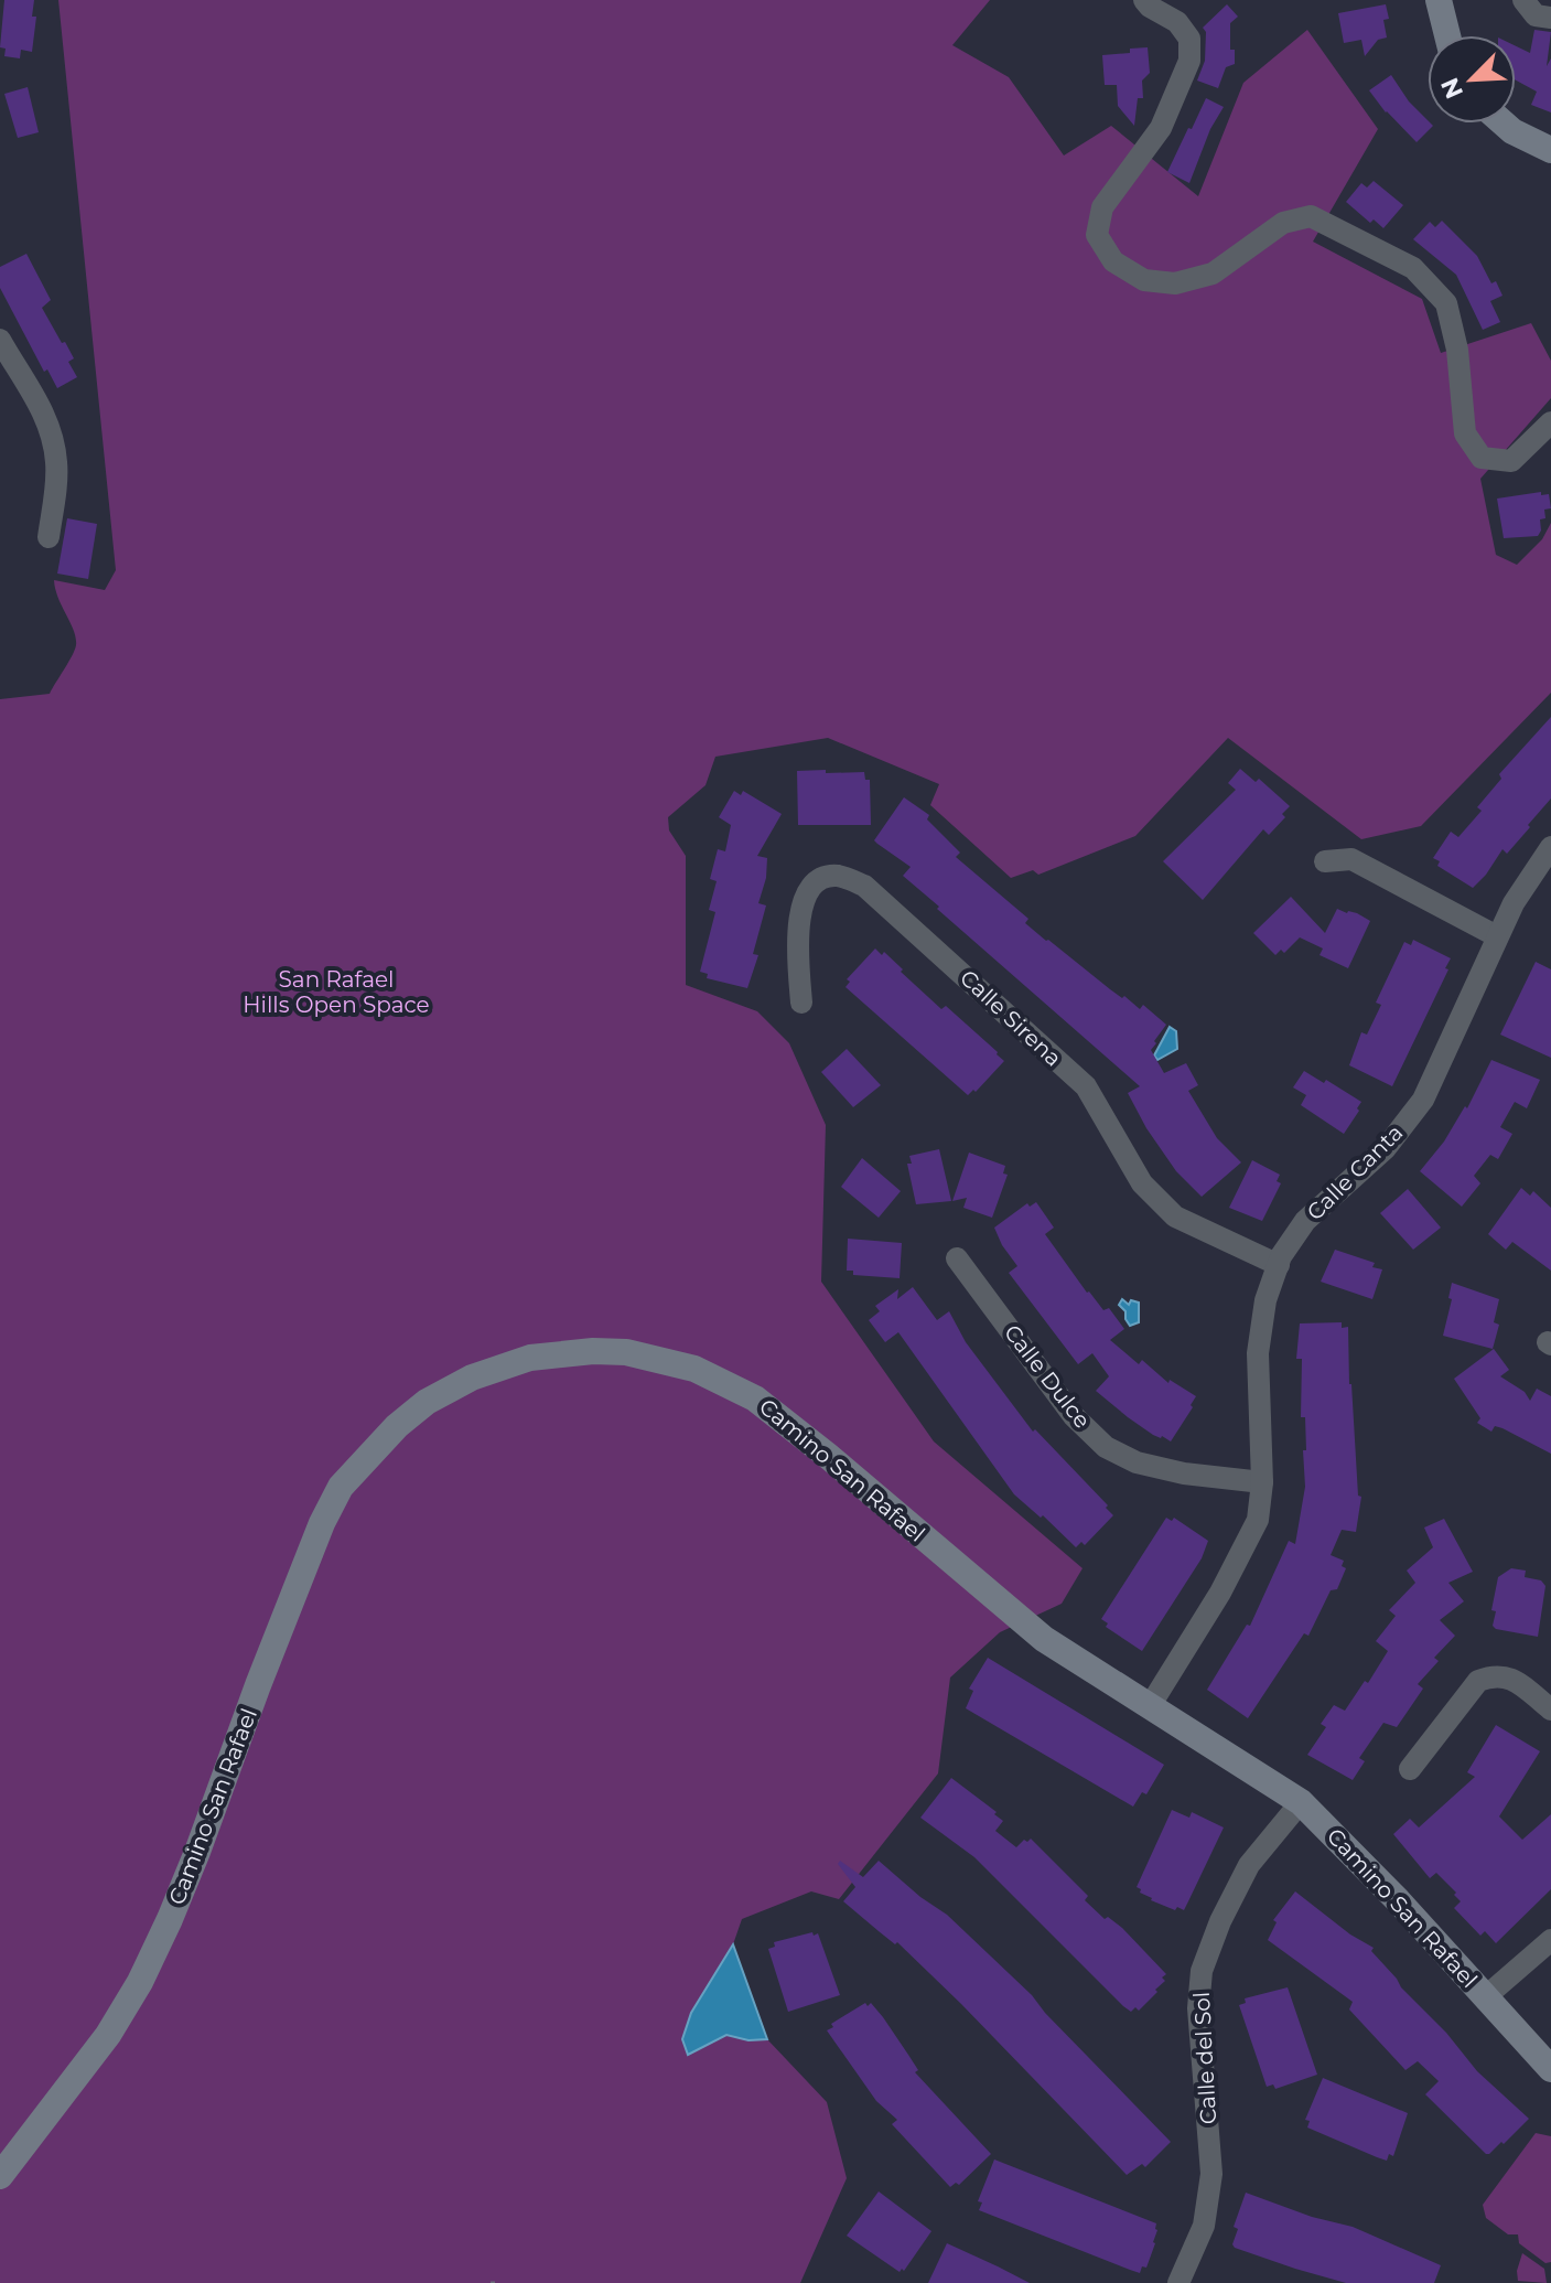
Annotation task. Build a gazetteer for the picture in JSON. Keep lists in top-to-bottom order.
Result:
{
  "streets": {
    "street": [
      "Calle Sirena",
      "Calle Canta",
      "Calle Dulce",
      "Camino San Rafael",
      "Calle del Sol"
    ]
  },
  "crossings": [
    ["Calle Sirena", "Calle Canta"],
    ["Calle Canta", "Calle Dulce"],
    ["Calle Canta", "Camino San Rafael"],
    ["Camino San Rafael", "Calle del Sol"]
  ],
  "parks": ["San Rafael Hills Open Space"],
  "north": "bottom left"
}
